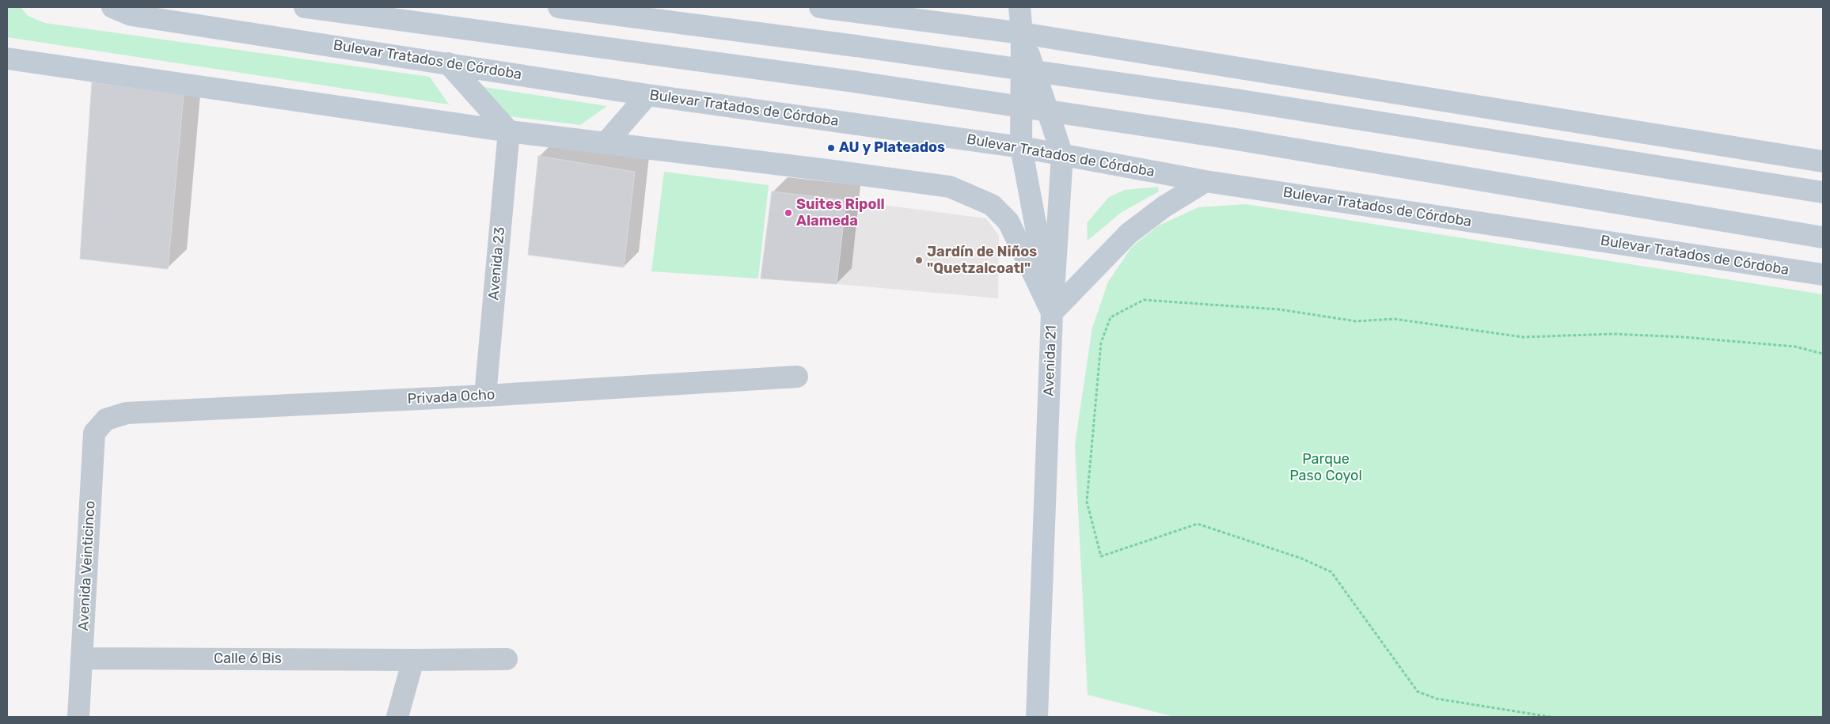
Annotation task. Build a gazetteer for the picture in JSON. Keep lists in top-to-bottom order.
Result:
{
  "streets": {
    "street": [
      "Bulevar Tratados de Córdoba",
      "Avenida 23",
      "Avenida 21",
      "Privada Ocho",
      "Avenida Veinticinco",
      "Calle 6 Bis"
    ]
  },
  "crossings": [
    ["Bulevar Tratados de Córdoba", "Avenida 21"],
    ["Avenida 23", "Privada Ocho"],
    ["Privada Ocho", "Avenida Veinticinco"],
    ["Avenida Veinticinco", "Calle 6 Bis"]
  ],
  "parks": ["Parque Paso Coyol"],
  "places": ["AU y Plateados", "Suites Ripoll Alameda", "Jardín de Niños \"Quetzalcoatl\""]
}
